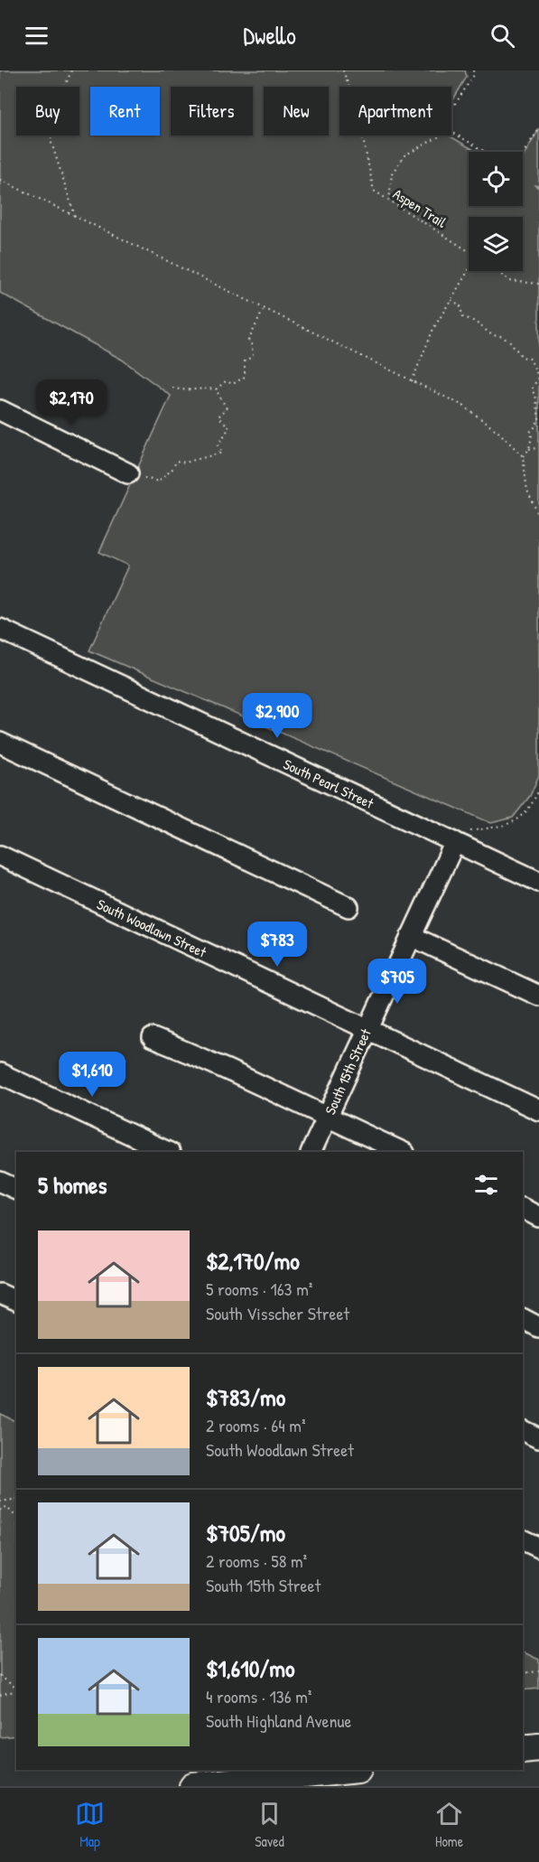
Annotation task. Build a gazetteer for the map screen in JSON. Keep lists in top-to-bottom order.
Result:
{
  "streets": {
    "street": ["South Pearl Street", "South Woodlawn Street", "South 15th Street"],
    "path": ["Aspen Trail"]
  },
  "crossings": [
    ["South Pearl Street", "South 15th Street"],
    ["South Woodlawn Street", "South 15th Street"]
  ],
  "page": {
    "header": "Dwello",
    "chip": [
      "Buy",
      "Rent",
      "Filters",
      "New",
      "Apartment"
    ],
    "price": [
      "$2,170",
      "$2,900",
      "$783",
      "$705",
      "$1,610"
    ],
    "heading": "5 homes",
    "list": [
      {
        "name": "$2,170/mo",
        "note": "5 rooms · 163 m² · South Visscher Street"
      },
      {
        "name": "$783/mo",
        "note": "2 rooms · 64 m² · South Woodlawn Street"
      },
      {
        "name": "$705/mo",
        "note": "2 rooms · 58 m² · South 15th Street"
      },
      {
        "name": "$1,610/mo",
        "note": "4 rooms · 136 m² · South Highland Avenue"
      }
    ],
    "tabs": ["Map", "Saved", "Home"]
  }
}
